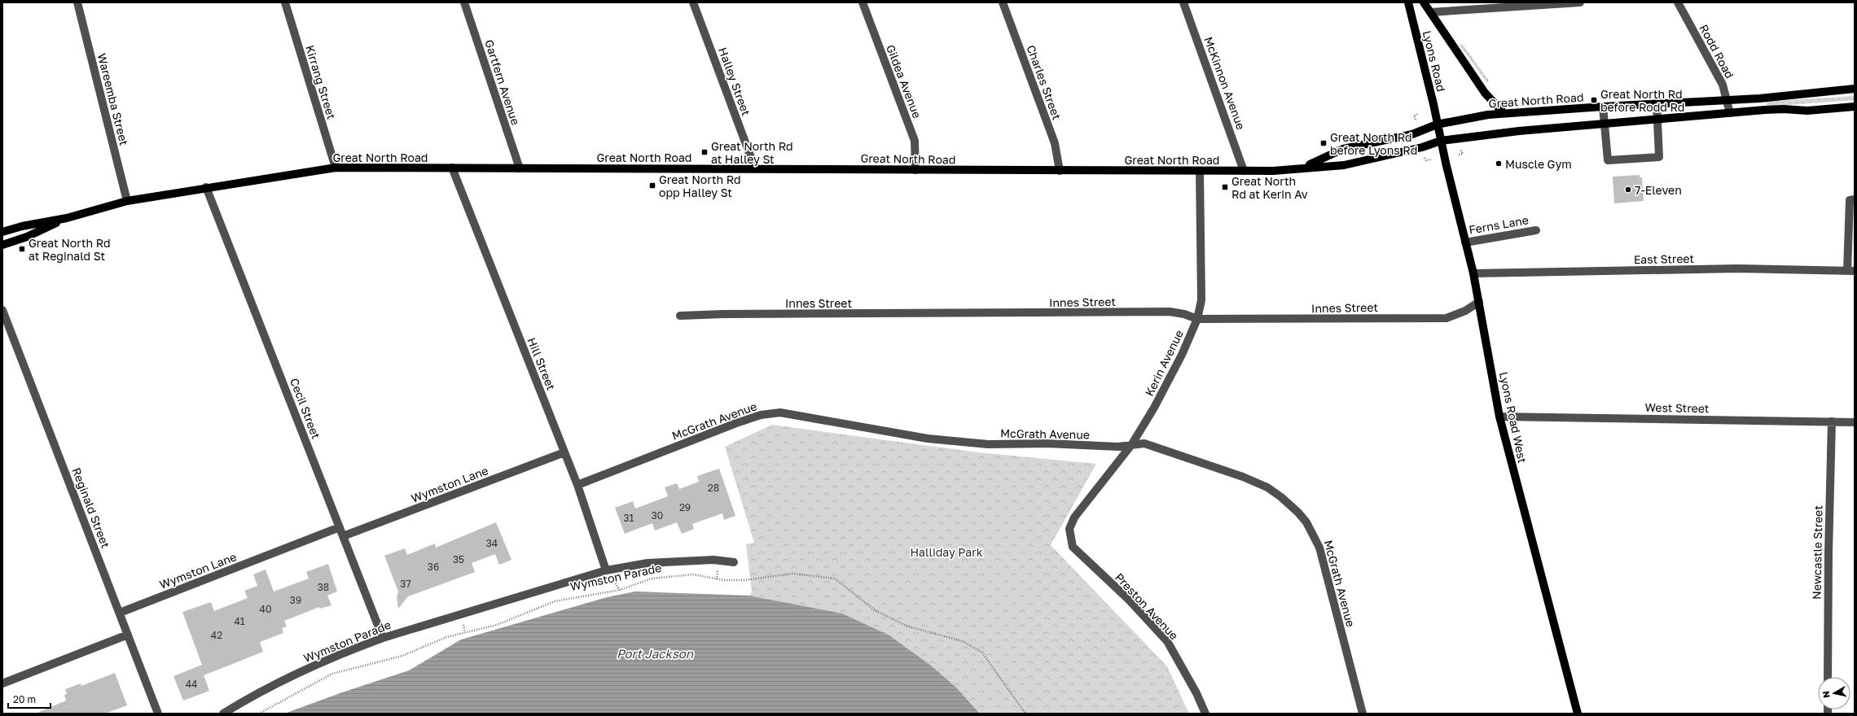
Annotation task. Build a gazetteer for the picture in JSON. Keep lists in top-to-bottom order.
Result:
{
  "streets": {
    "main road": ["Lyons Road", "Great North Road", "Lyons Road West"],
    "street": [
      "Rodd Road",
      "Halley Street",
      "Gildea Avenue",
      "Kirrang Street",
      "Gartfern Avenue",
      "Charles Street",
      "McKinnon Avenue",
      "Wareemba Street",
      "Ferns Lane",
      "East Street",
      "Innes Street",
      "Kerin Avenue",
      "Hill Street",
      "West Street",
      "Cecil Street",
      "McGrath Avenue",
      "Wymston Lane",
      "Reginald Street",
      "Newcastle Street",
      "Wymston Parade",
      "Preston Avenue"
    ]
  },
  "crossings": [
    ["Rodd Road", "Great North Road"],
    ["Lyons Road", "Great North Road"],
    ["Lyons Road", "Lyons Road West"],
    ["Halley Street", "Great North Road"],
    ["Gildea Avenue", "Great North Road"],
    ["Kirrang Street", "Great North Road"],
    ["Gartfern Avenue", "Great North Road"],
    ["Charles Street", "Great North Road"],
    ["McKinnon Avenue", "Great North Road"],
    ["Wareemba Street", "Great North Road"],
    ["Great North Road", "Kerin Avenue"],
    ["Great North Road", "Hill Street"],
    ["Great North Road", "Cecil Street"],
    ["Great North Road", "Lyons Road West"],
    ["Ferns Lane", "Lyons Road West"],
    ["East Street", "Lyons Road West"],
    ["Innes Street", "Kerin Avenue"],
    ["Innes Street", "Lyons Road West"],
    ["Kerin Avenue", "McGrath Avenue"],
    ["Kerin Avenue", "Preston Avenue"],
    ["Hill Street", "McGrath Avenue"],
    ["Hill Street", "Wymston Lane"],
    ["Hill Street", "Wymston Parade"],
    ["West Street", "Lyons Road West"],
    ["West Street", "Newcastle Street"],
    ["Cecil Street", "Wymston Lane"],
    ["Cecil Street", "Wymston Parade"],
    ["Wymston Lane", "Reginald Street"]
  ],
  "water": ["Port Jackson"],
  "parks": ["Halliday Park"],
  "places": {
    "transit": [
      "Great North Rd before Rodd Rd",
      "Great North Rd before Lyons Rd",
      "Great North Rd at Halley St",
      "Great North Rd opp Halley St",
      "Great North Rd at Kerin Av",
      "Great North Rd at Reginald St"
    ],
    "other": ["Muscle Gym", "7-Eleven"]
  },
  "house_numbers": [
    "28",
    "29",
    "30",
    "31",
    "34",
    "35",
    "36",
    "37",
    "38",
    "39",
    "40",
    "41",
    "42",
    "44"
  ],
  "scale_bar": "20 m",
  "north": "left"
}
